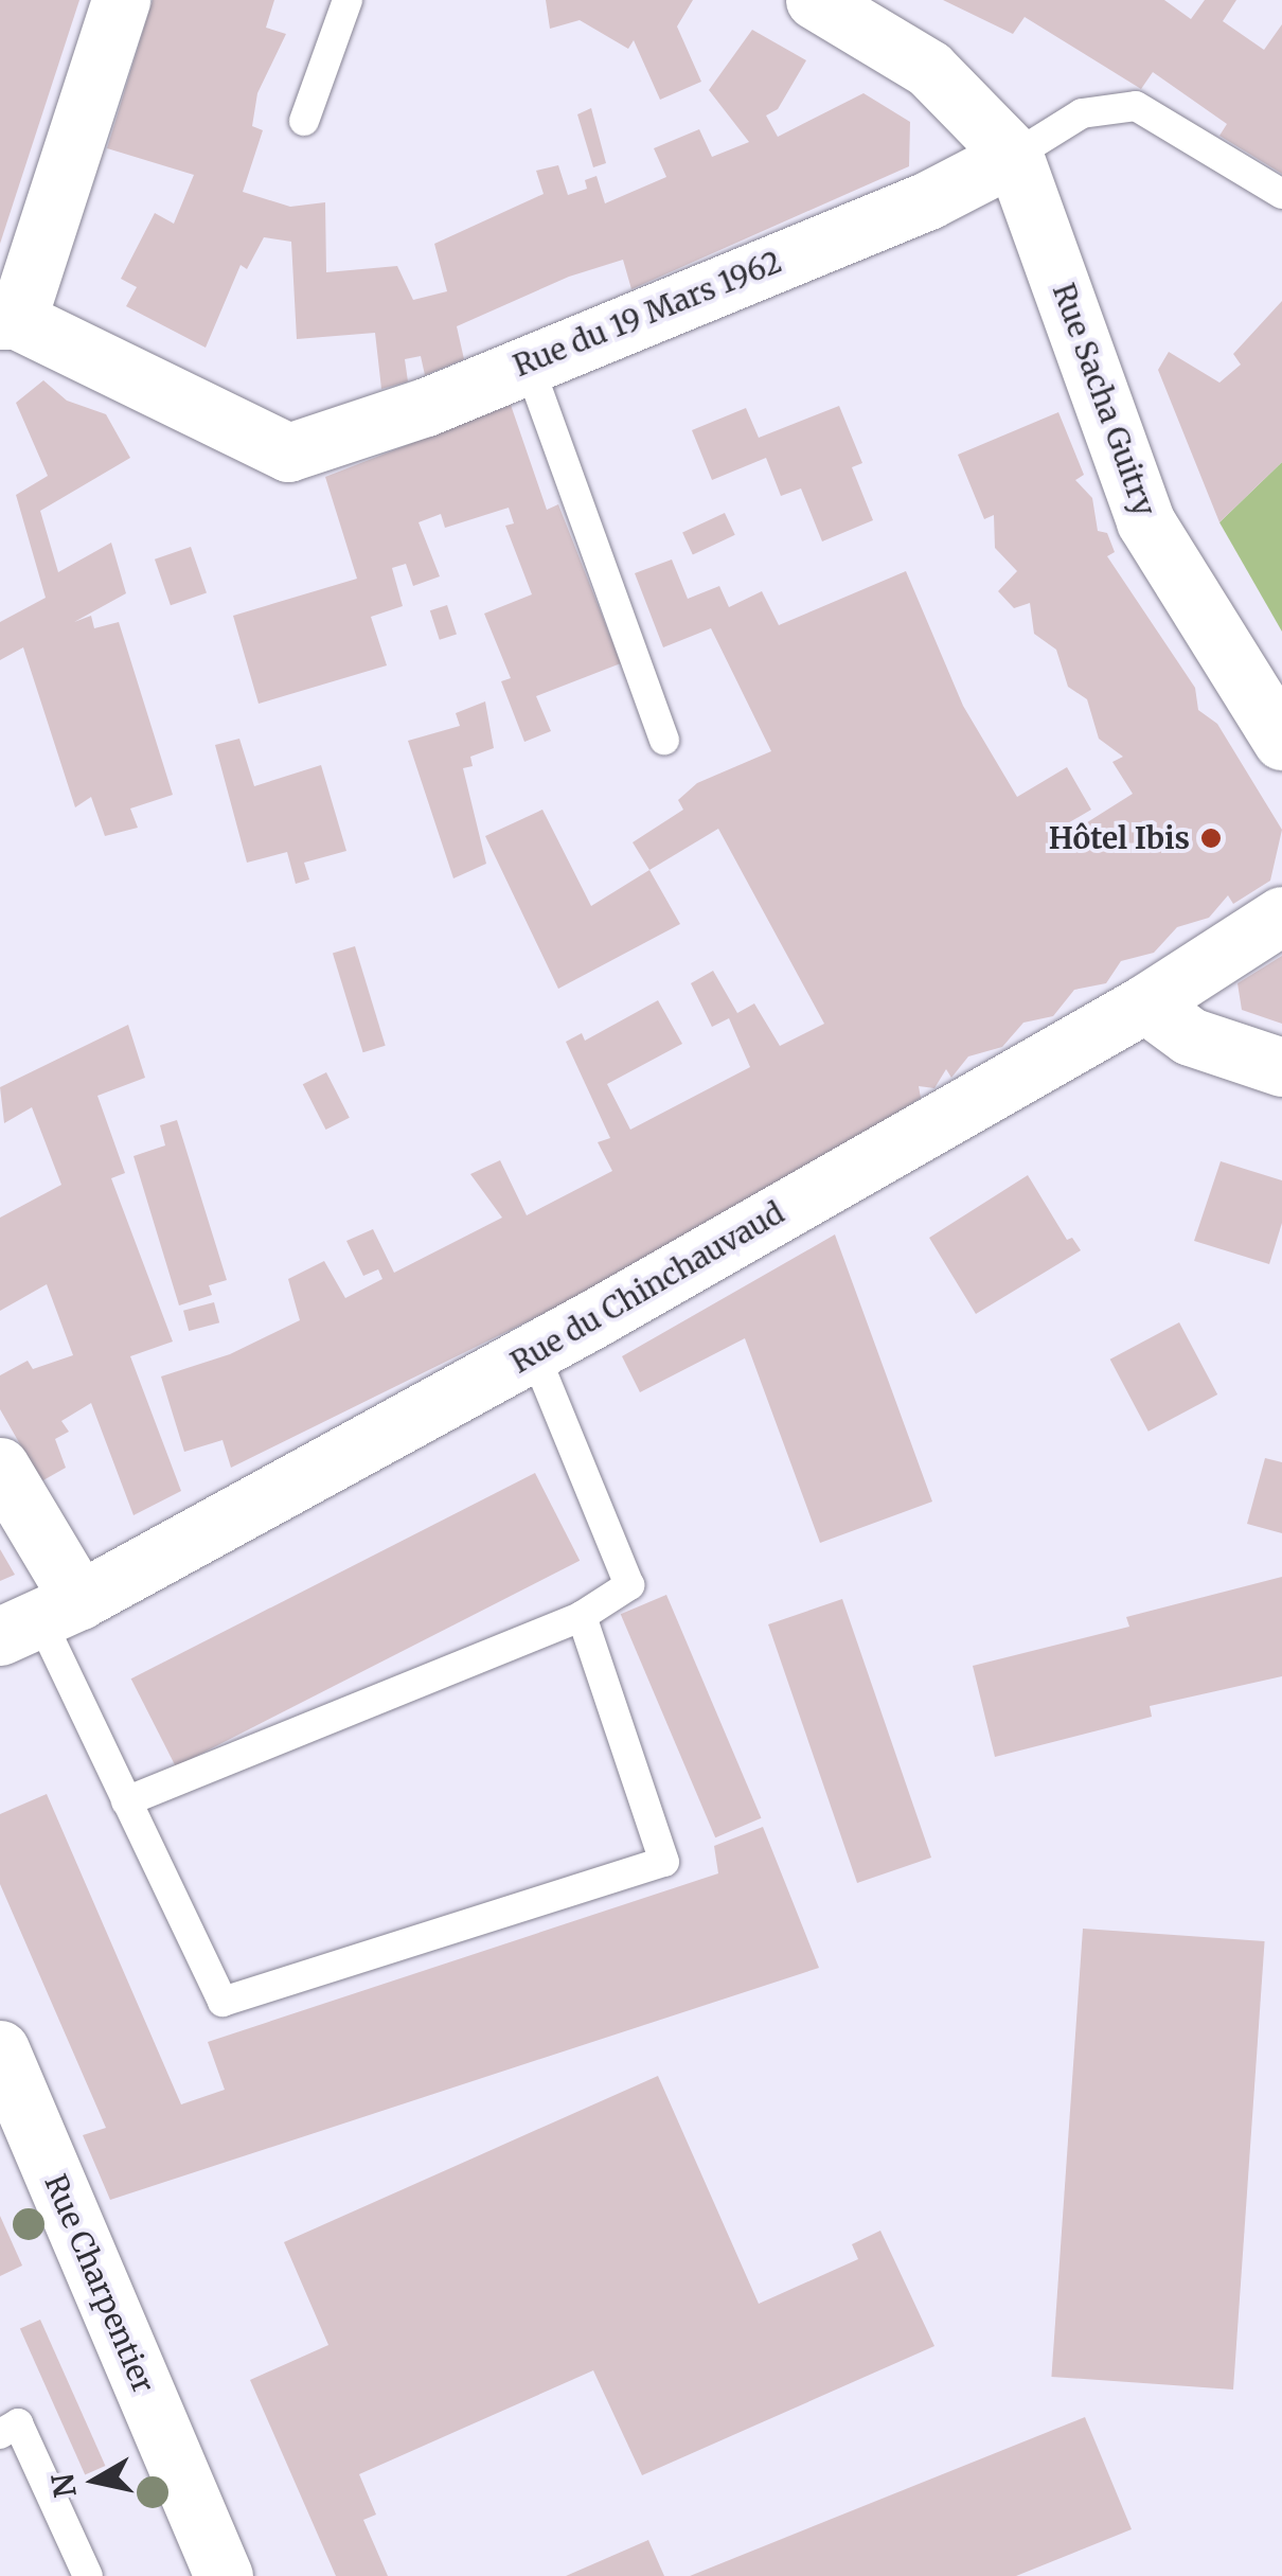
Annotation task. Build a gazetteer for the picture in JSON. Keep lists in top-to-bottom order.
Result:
{
  "streets": {
    "street": [
      "Rue du 19 Mars 1962",
      "Rue Sacha Guitry",
      "Rue du Chinchauvaud",
      "Rue Charpentier"
    ]
  },
  "crossings": [
    ["Rue du 19 Mars 1962", "Rue Sacha Guitry"]
  ],
  "places": ["Hôtel Ibis"],
  "north": "left"
}
